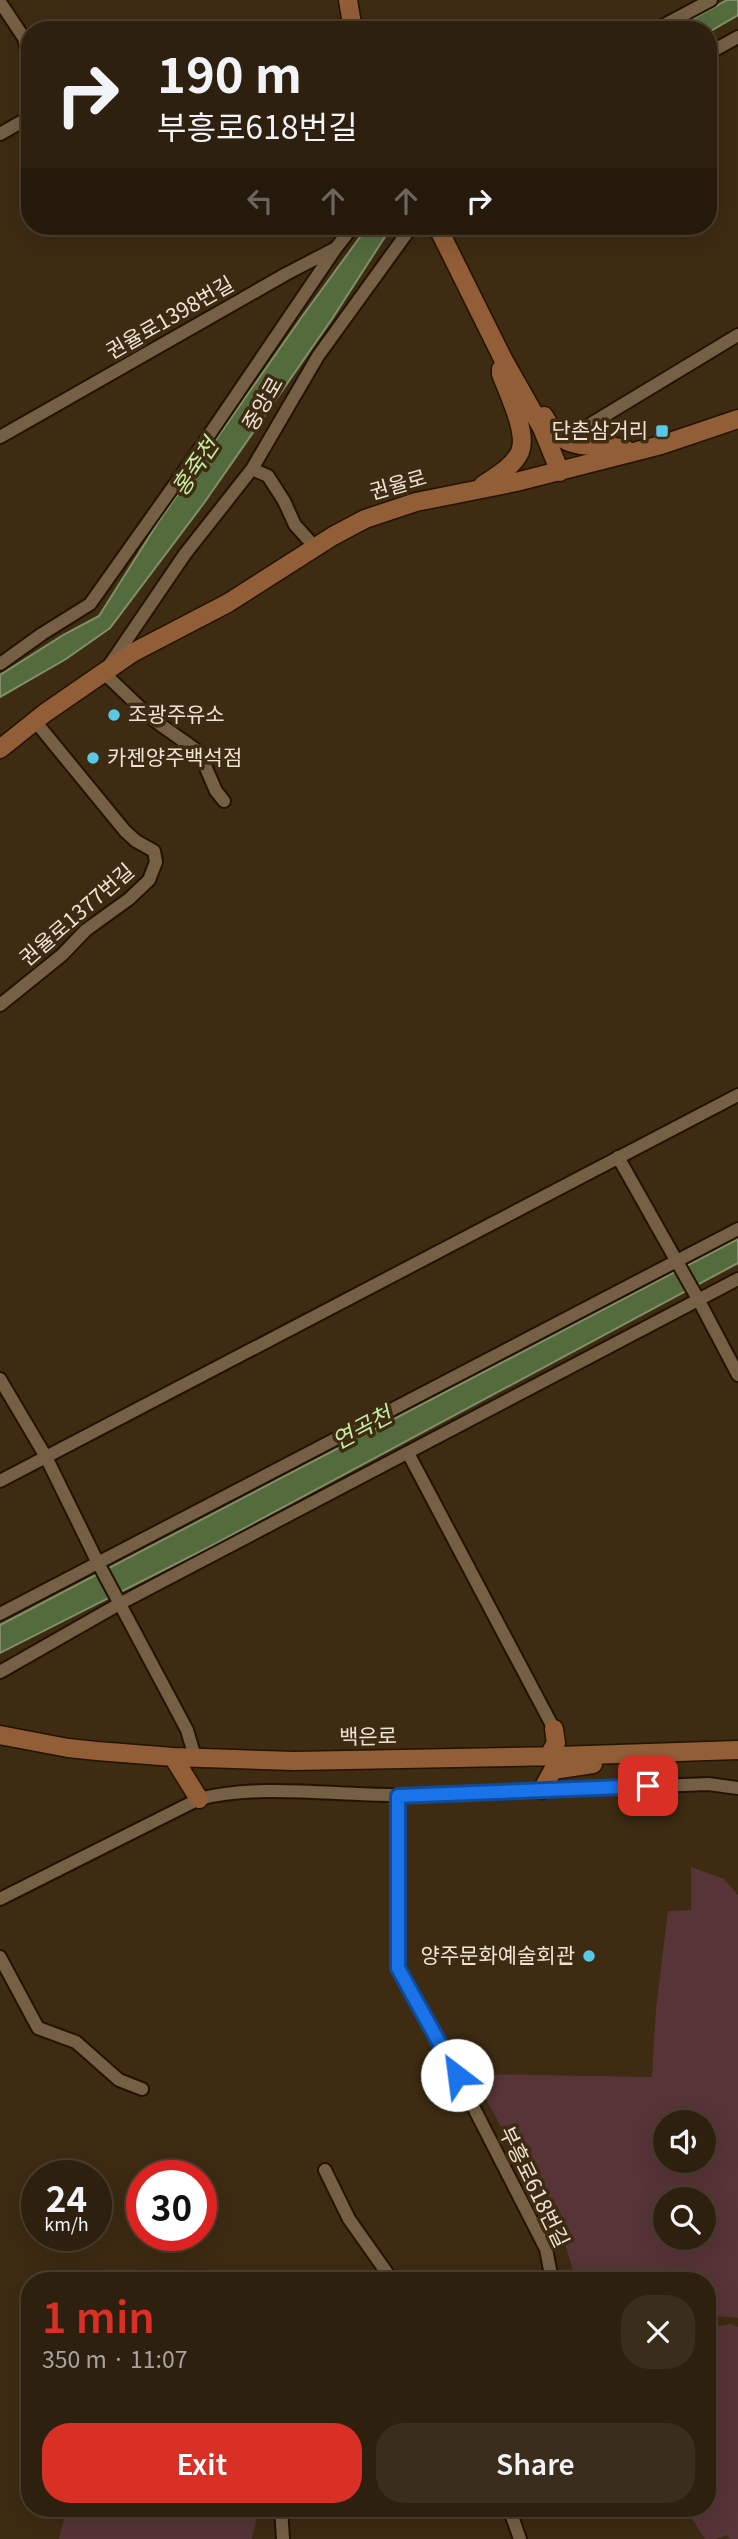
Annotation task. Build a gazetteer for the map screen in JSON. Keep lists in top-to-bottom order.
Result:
{
  "streets": {
    "main road": ["권율로", "백은로"],
    "street": [
      "권율로1398번길",
      "중앙로",
      "권율로1377번길",
      "부흥로618번길"
    ]
  },
  "crossings": [
    ["중앙로", "권율로"],
    ["권율로", "권율로1377번길"]
  ],
  "water": ["홍죽천", "연곡천"],
  "places": {
    "transit": ["단촌삼거리"],
    "other": ["조광주유소", "카젠양주백석점", "양주문화예술회관"]
  },
  "page": {
    "turn": ["190 m", "부흥로618번길"],
    "speed": "24 km/h",
    "limit": "30",
    "heading": ["1 min", "350 m · 11:07"],
    "buttons": ["Exit", "Share"]
  }
}
